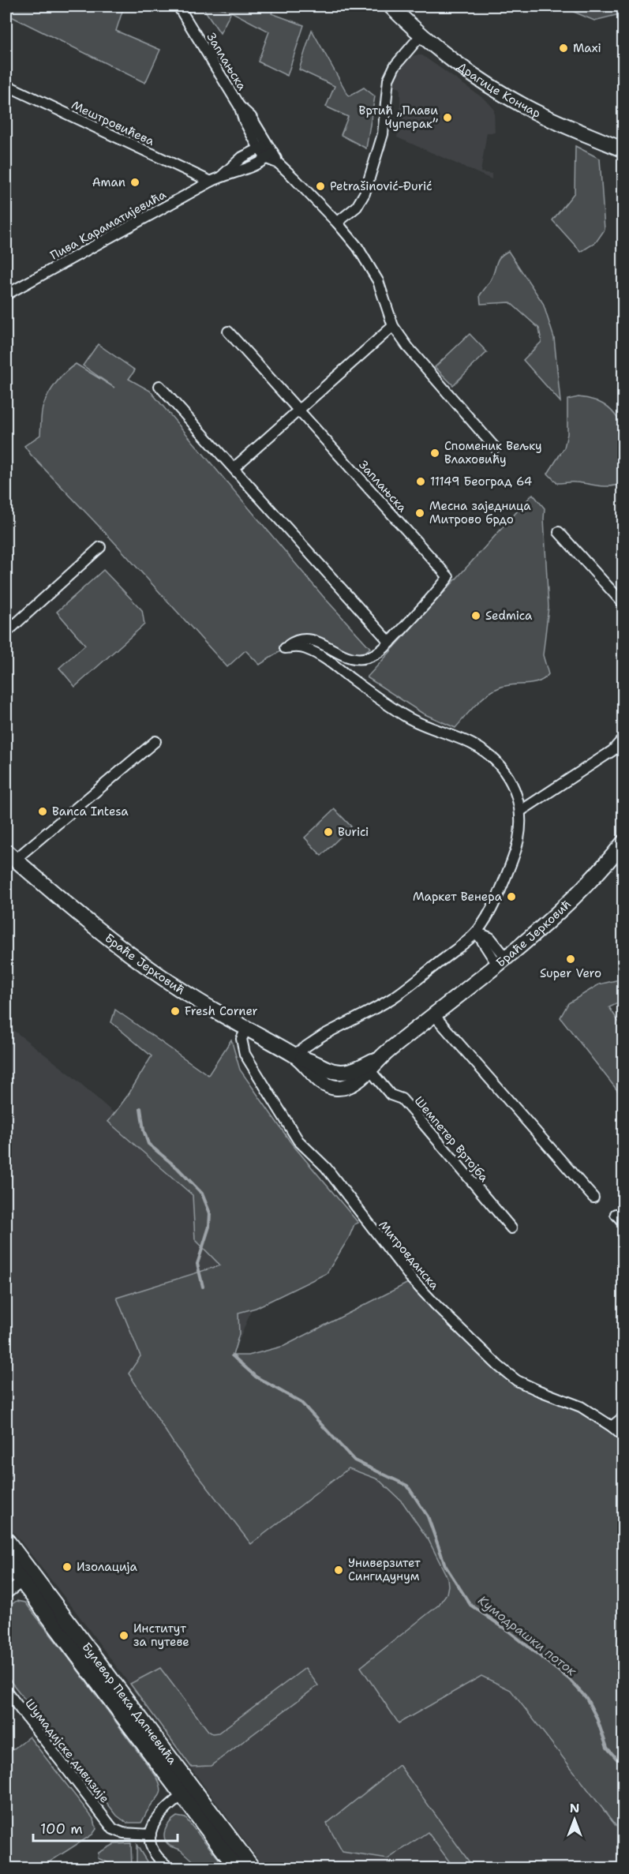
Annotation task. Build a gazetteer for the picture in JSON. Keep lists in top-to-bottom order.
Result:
{
  "streets": {
    "main road": ["Драгице Кончар", "Браће Јерковић", "Булевар Пека Дапчевића"],
    "street": [
      "Заплањска",
      "Мештровићева",
      "Пива Караматијевића",
      "Шемпетер Вртојба",
      "Митровданска",
      "Шумадијске дивизије"
    ]
  },
  "crossings": [
    ["Заплањска", "Пива Караматијевића"],
    ["Мештровићева", "Пива Караматијевића"],
    ["Браће Јерковић", "Шемпетер Вртојба"],
    ["Браће Јерковић", "Митровданска"]
  ],
  "water": ["Кумодрашки поток"],
  "places": [
    "Maxi",
    "Вртић „Плави Чуперак”",
    "Aman",
    "Petrašinović-Đurić",
    "Споменик Вељку Влаховићу",
    "11149 Београд 64",
    "Месна заједница Митрово брдо",
    "Sedmica",
    "Banca Intesa",
    "Burici",
    "Маркет Венера",
    "Super Vero",
    "Fresh Corner",
    "Изолација",
    "Универзитет Сингидунум",
    "Институт за путеве"
  ],
  "scale_bar": "100 m",
  "north": "top"
}
